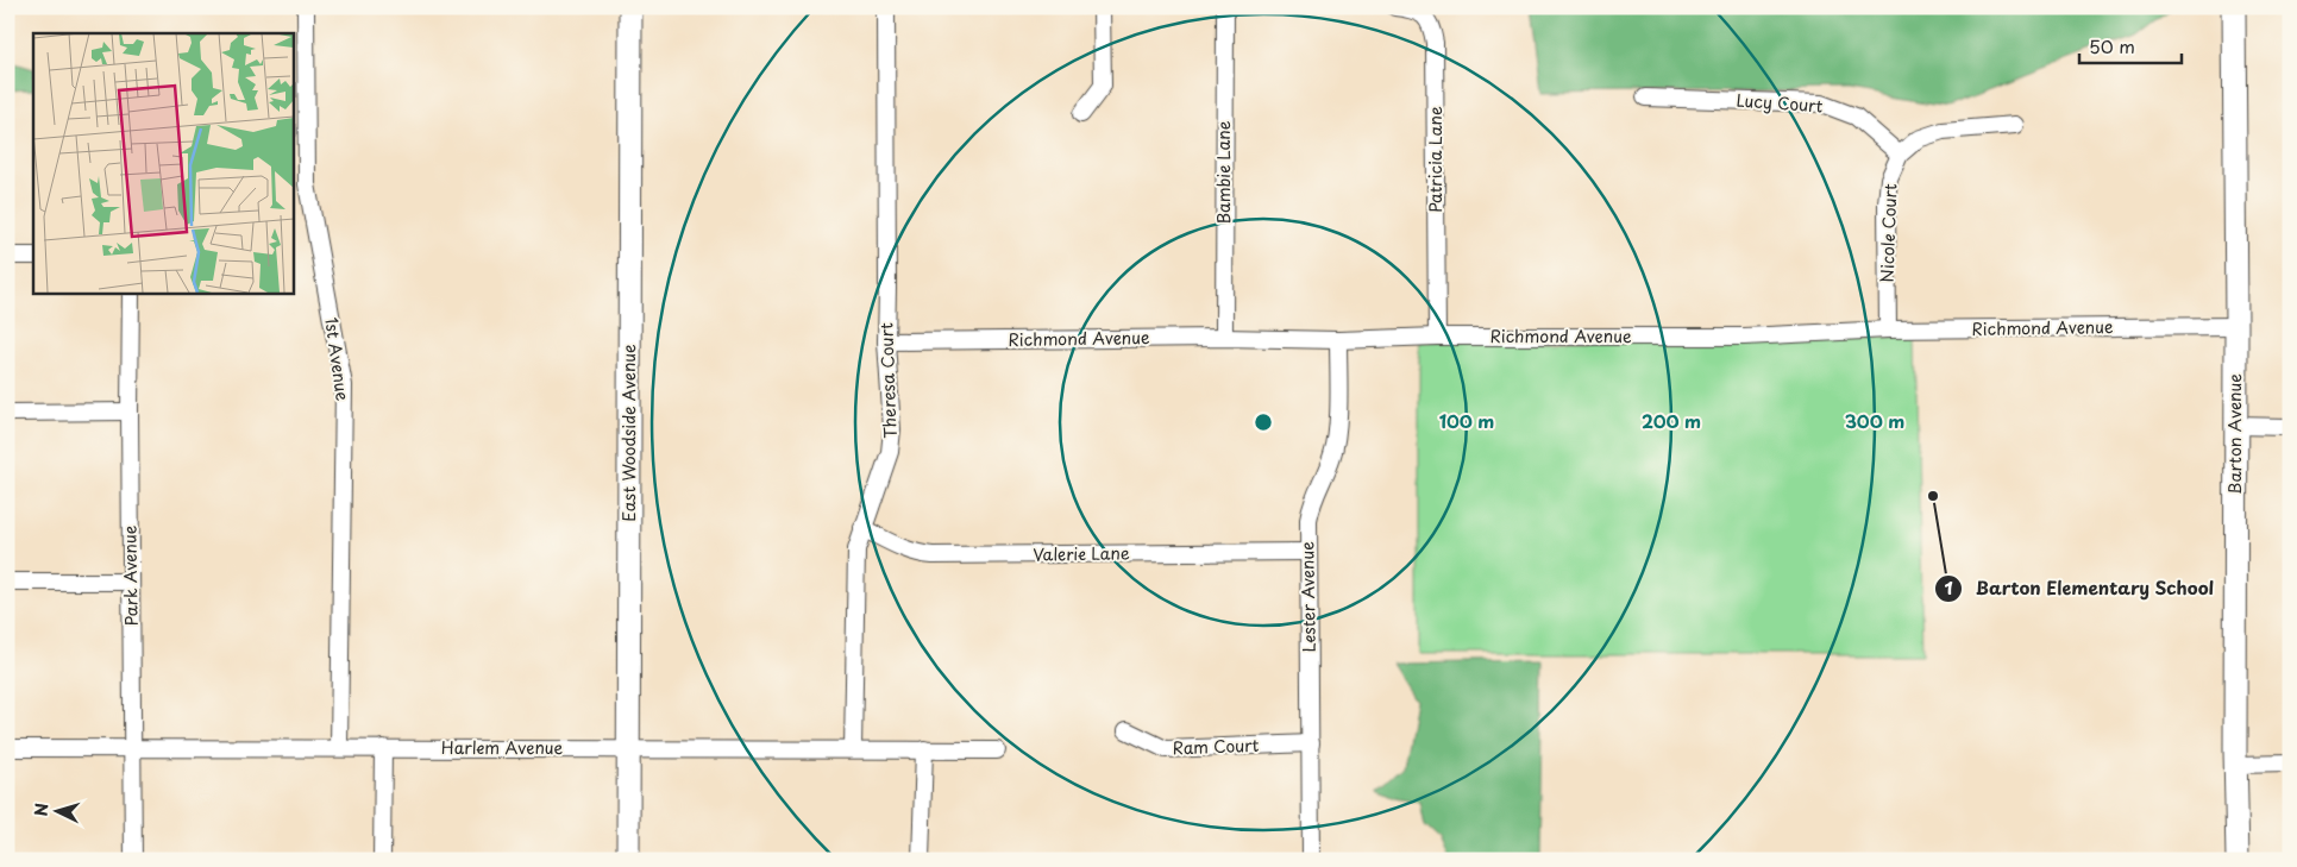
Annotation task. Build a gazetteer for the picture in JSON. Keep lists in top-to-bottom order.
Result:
{
  "streets": {
    "street": [
      "Lucy Court",
      "Patricia Lane",
      "Bambie Lane",
      "Nicole Court",
      "Richmond Avenue",
      "1st Avenue",
      "Theresa Court",
      "East Woodside Avenue",
      "Barton Avenue",
      "Valerie Lane",
      "Park Avenue",
      "Lester Avenue",
      "Ram Court",
      "Harlem Avenue"
    ]
  },
  "crossings": [
    ["Lucy Court", "Nicole Court"],
    ["Patricia Lane", "Richmond Avenue"],
    ["Bambie Lane", "Richmond Avenue"],
    ["Nicole Court", "Richmond Avenue"],
    ["Richmond Avenue", "Theresa Court"],
    ["Richmond Avenue", "Barton Avenue"],
    ["Richmond Avenue", "Lester Avenue"],
    ["1st Avenue", "Harlem Avenue"],
    ["Theresa Court", "Valerie Lane"],
    ["Theresa Court", "Harlem Avenue"],
    ["East Woodside Avenue", "Harlem Avenue"],
    ["Valerie Lane", "Lester Avenue"],
    ["Park Avenue", "Harlem Avenue"],
    ["Lester Avenue", "Ram Court"]
  ],
  "places": ["Barton Elementary School"],
  "scale_bar": "50 m",
  "north": "left",
  "rings": ["100 m", "200 m", "300 m"]
}
